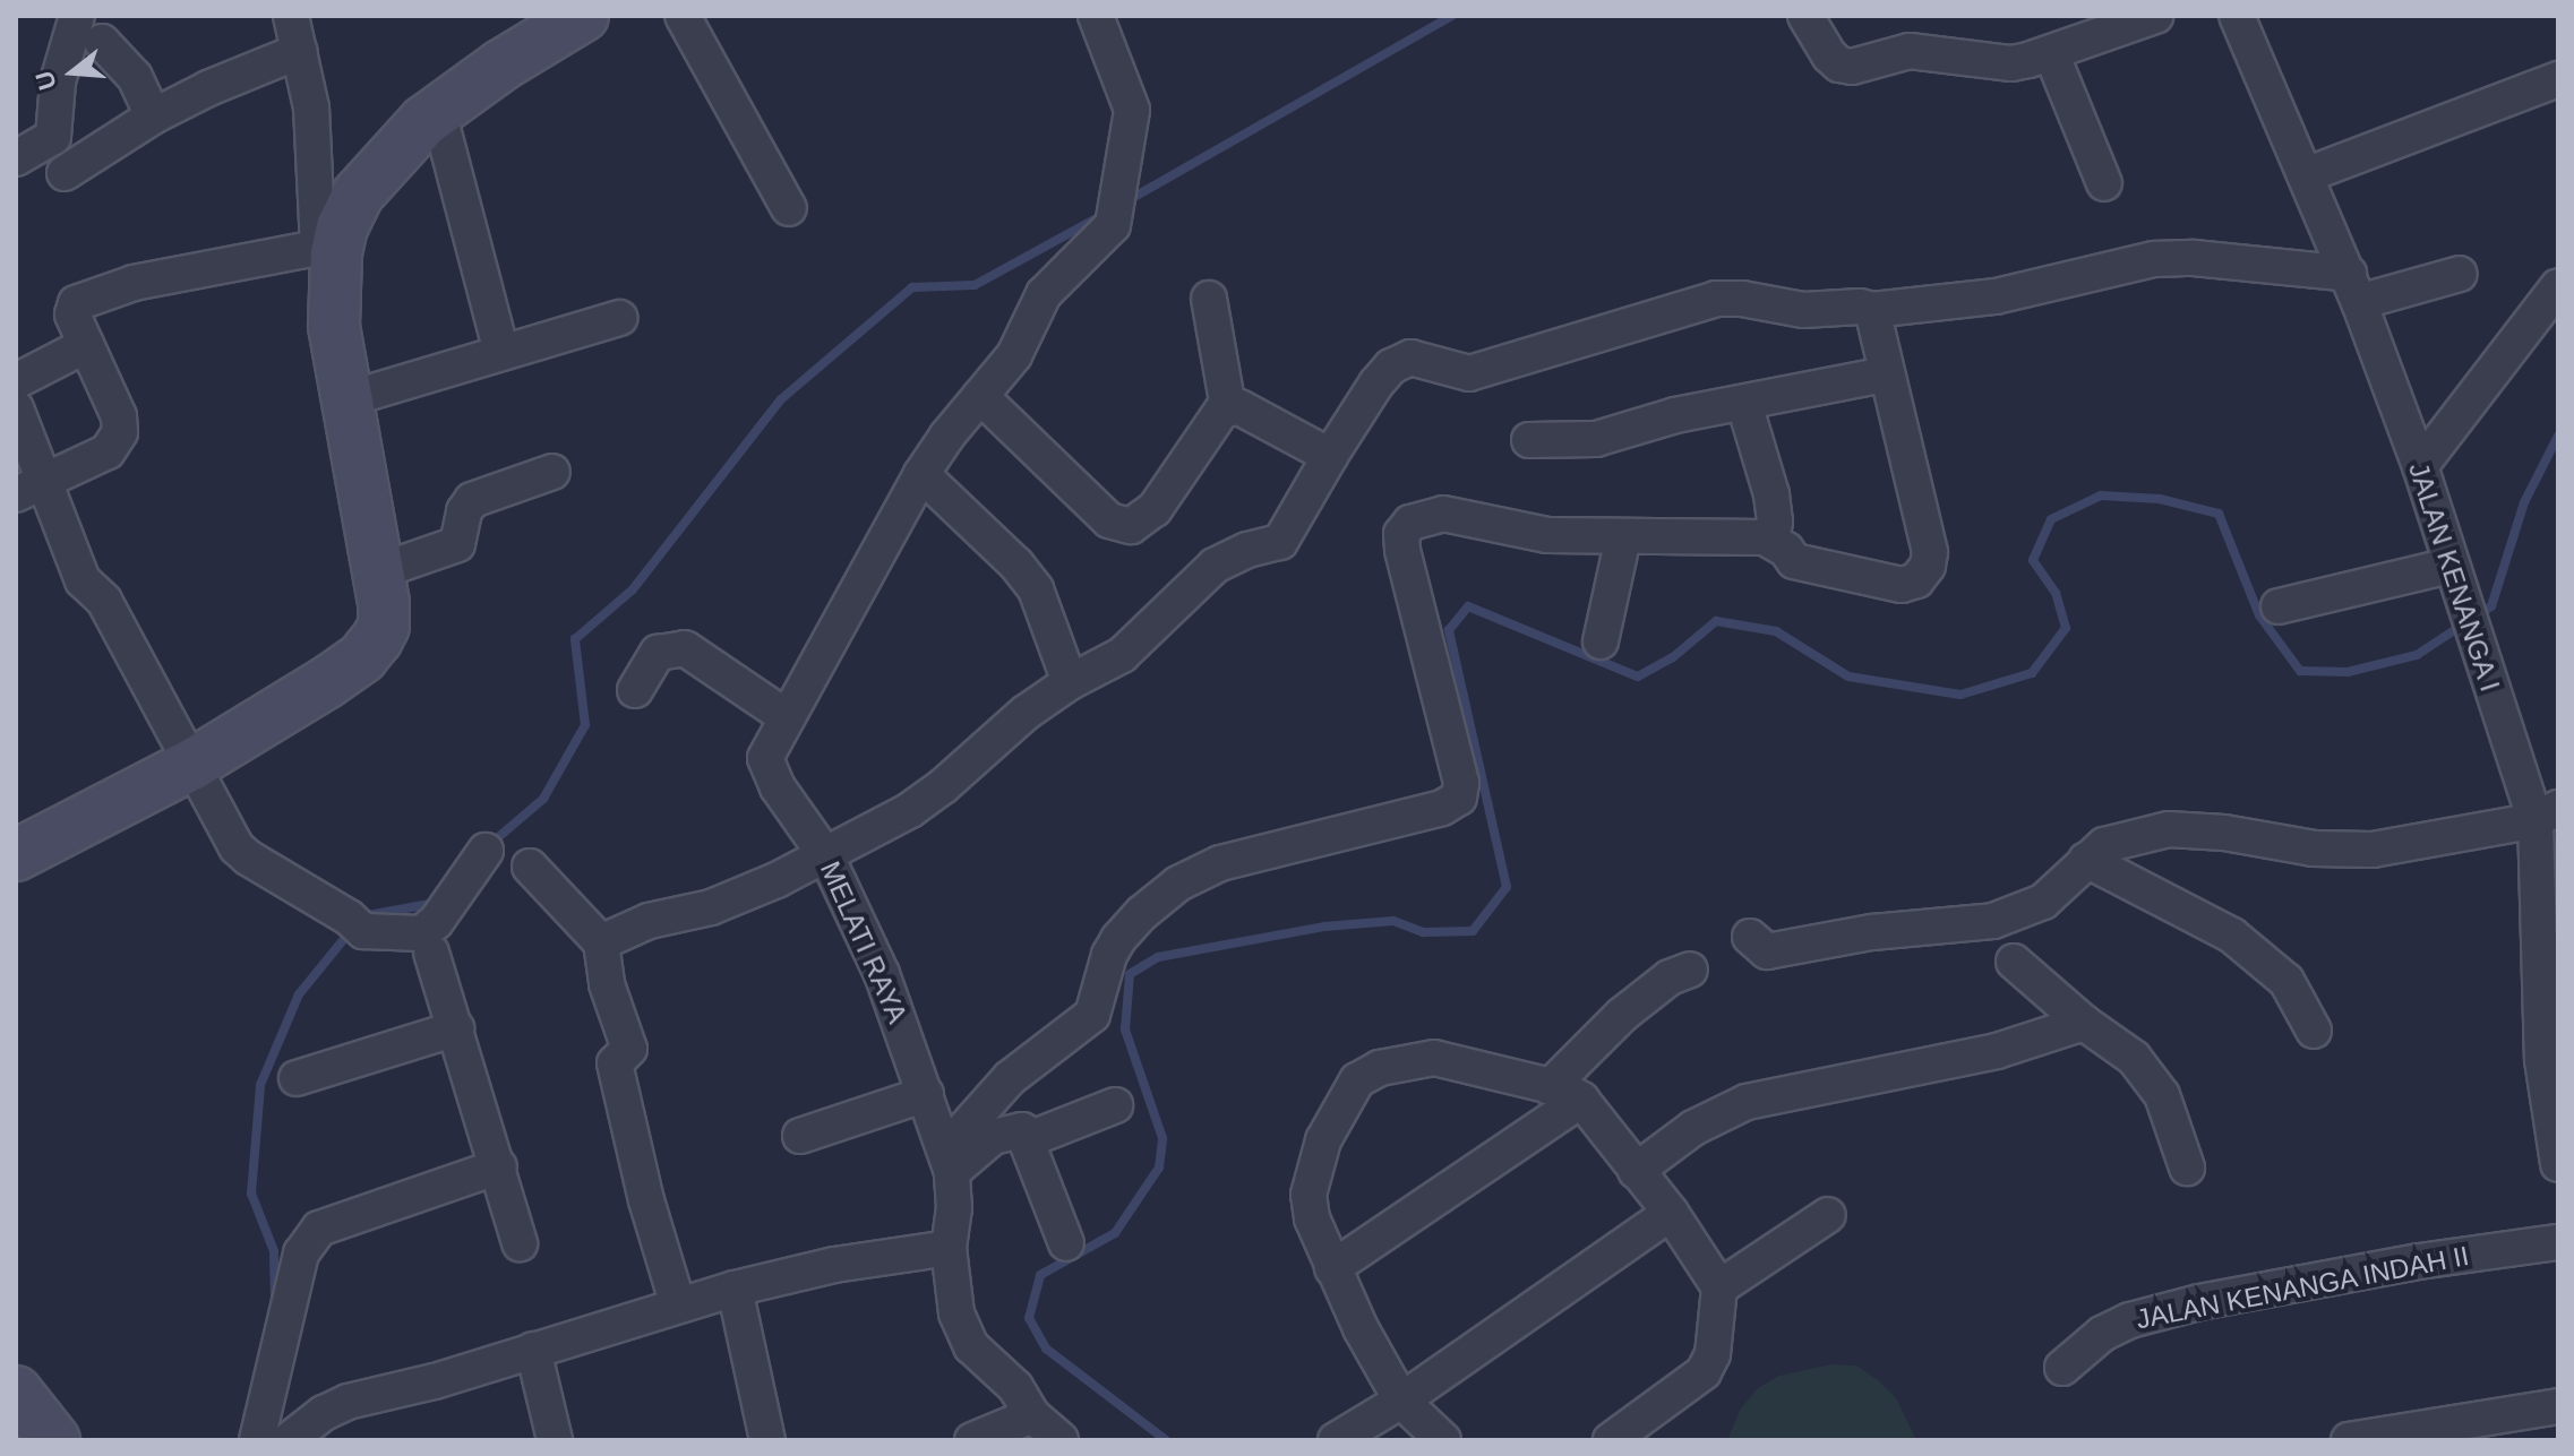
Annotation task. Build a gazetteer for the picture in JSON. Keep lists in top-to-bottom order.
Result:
{
  "streets": {
    "street": ["JALAN KENANGA I", "MELATI RAYA", "JALAN KENANGA INDAH II"]
  },
  "north": "left"
}
